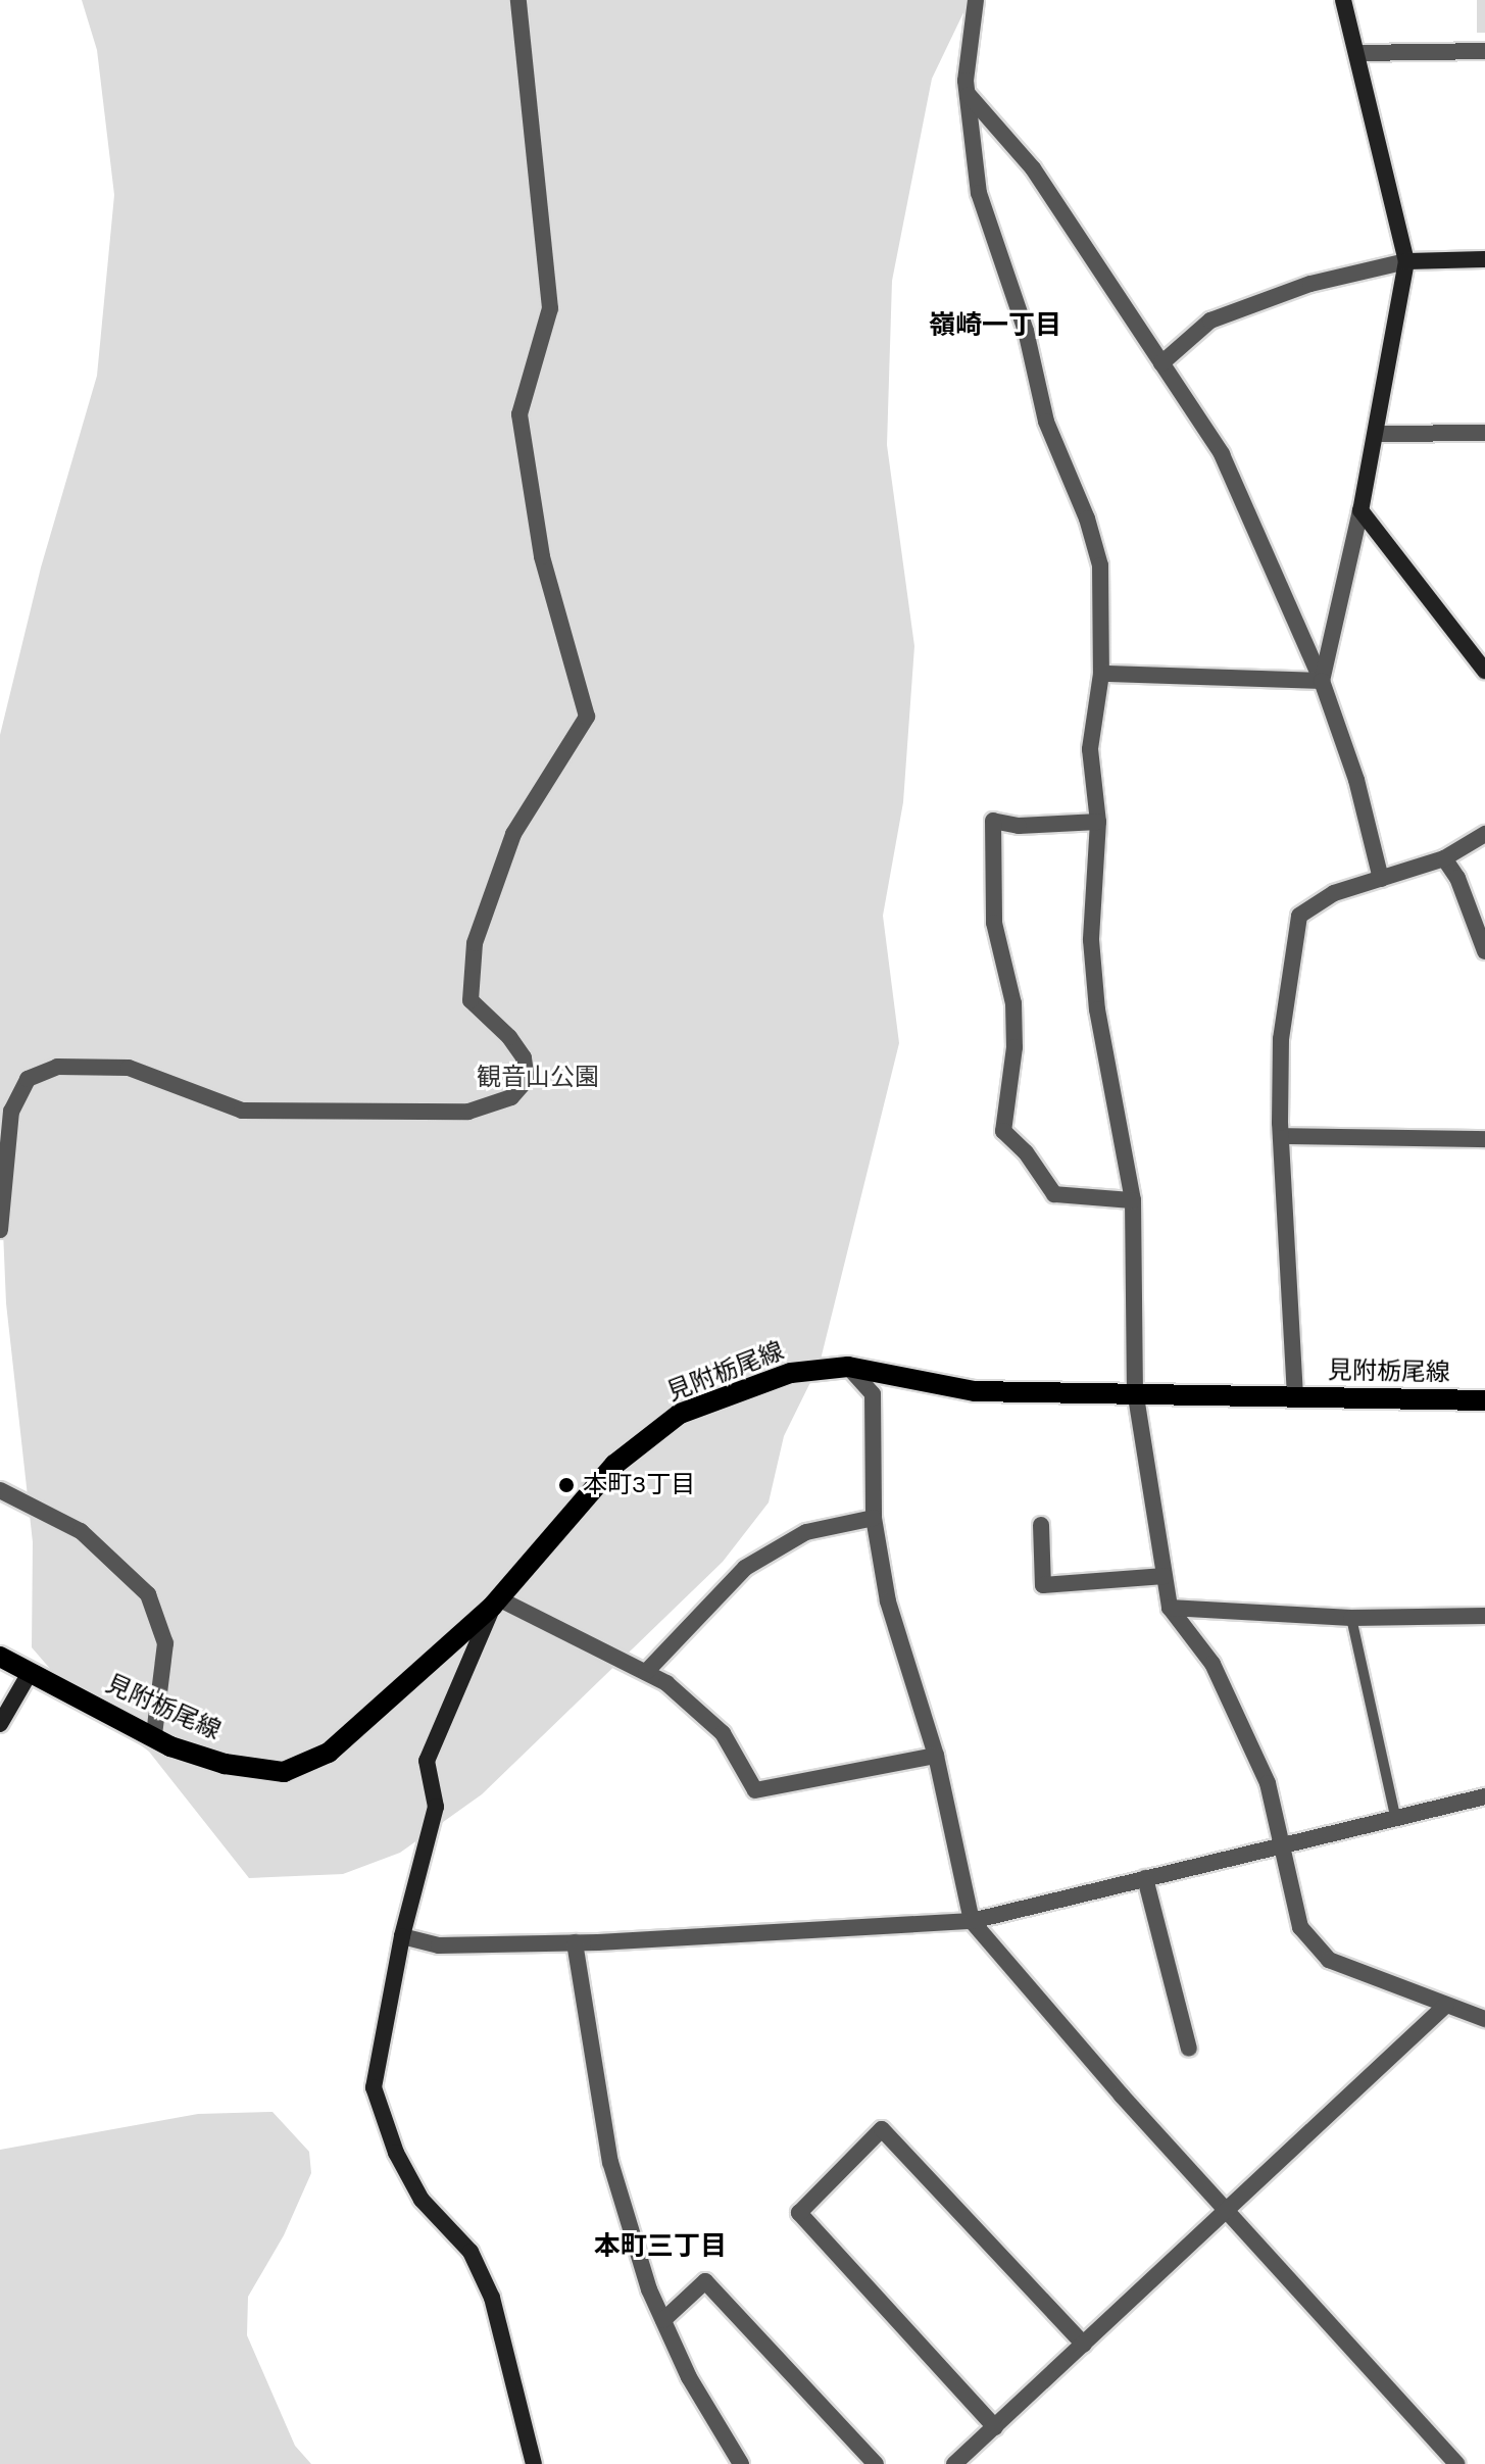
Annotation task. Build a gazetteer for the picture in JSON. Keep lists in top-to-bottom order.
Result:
{
  "streets": {
    "main road": ["見附栃尾線"]
  },
  "districts": ["嶺崎一丁目", "本町三丁目"],
  "parks": ["観音山公園"],
  "places": ["本町3丁目"]
}
